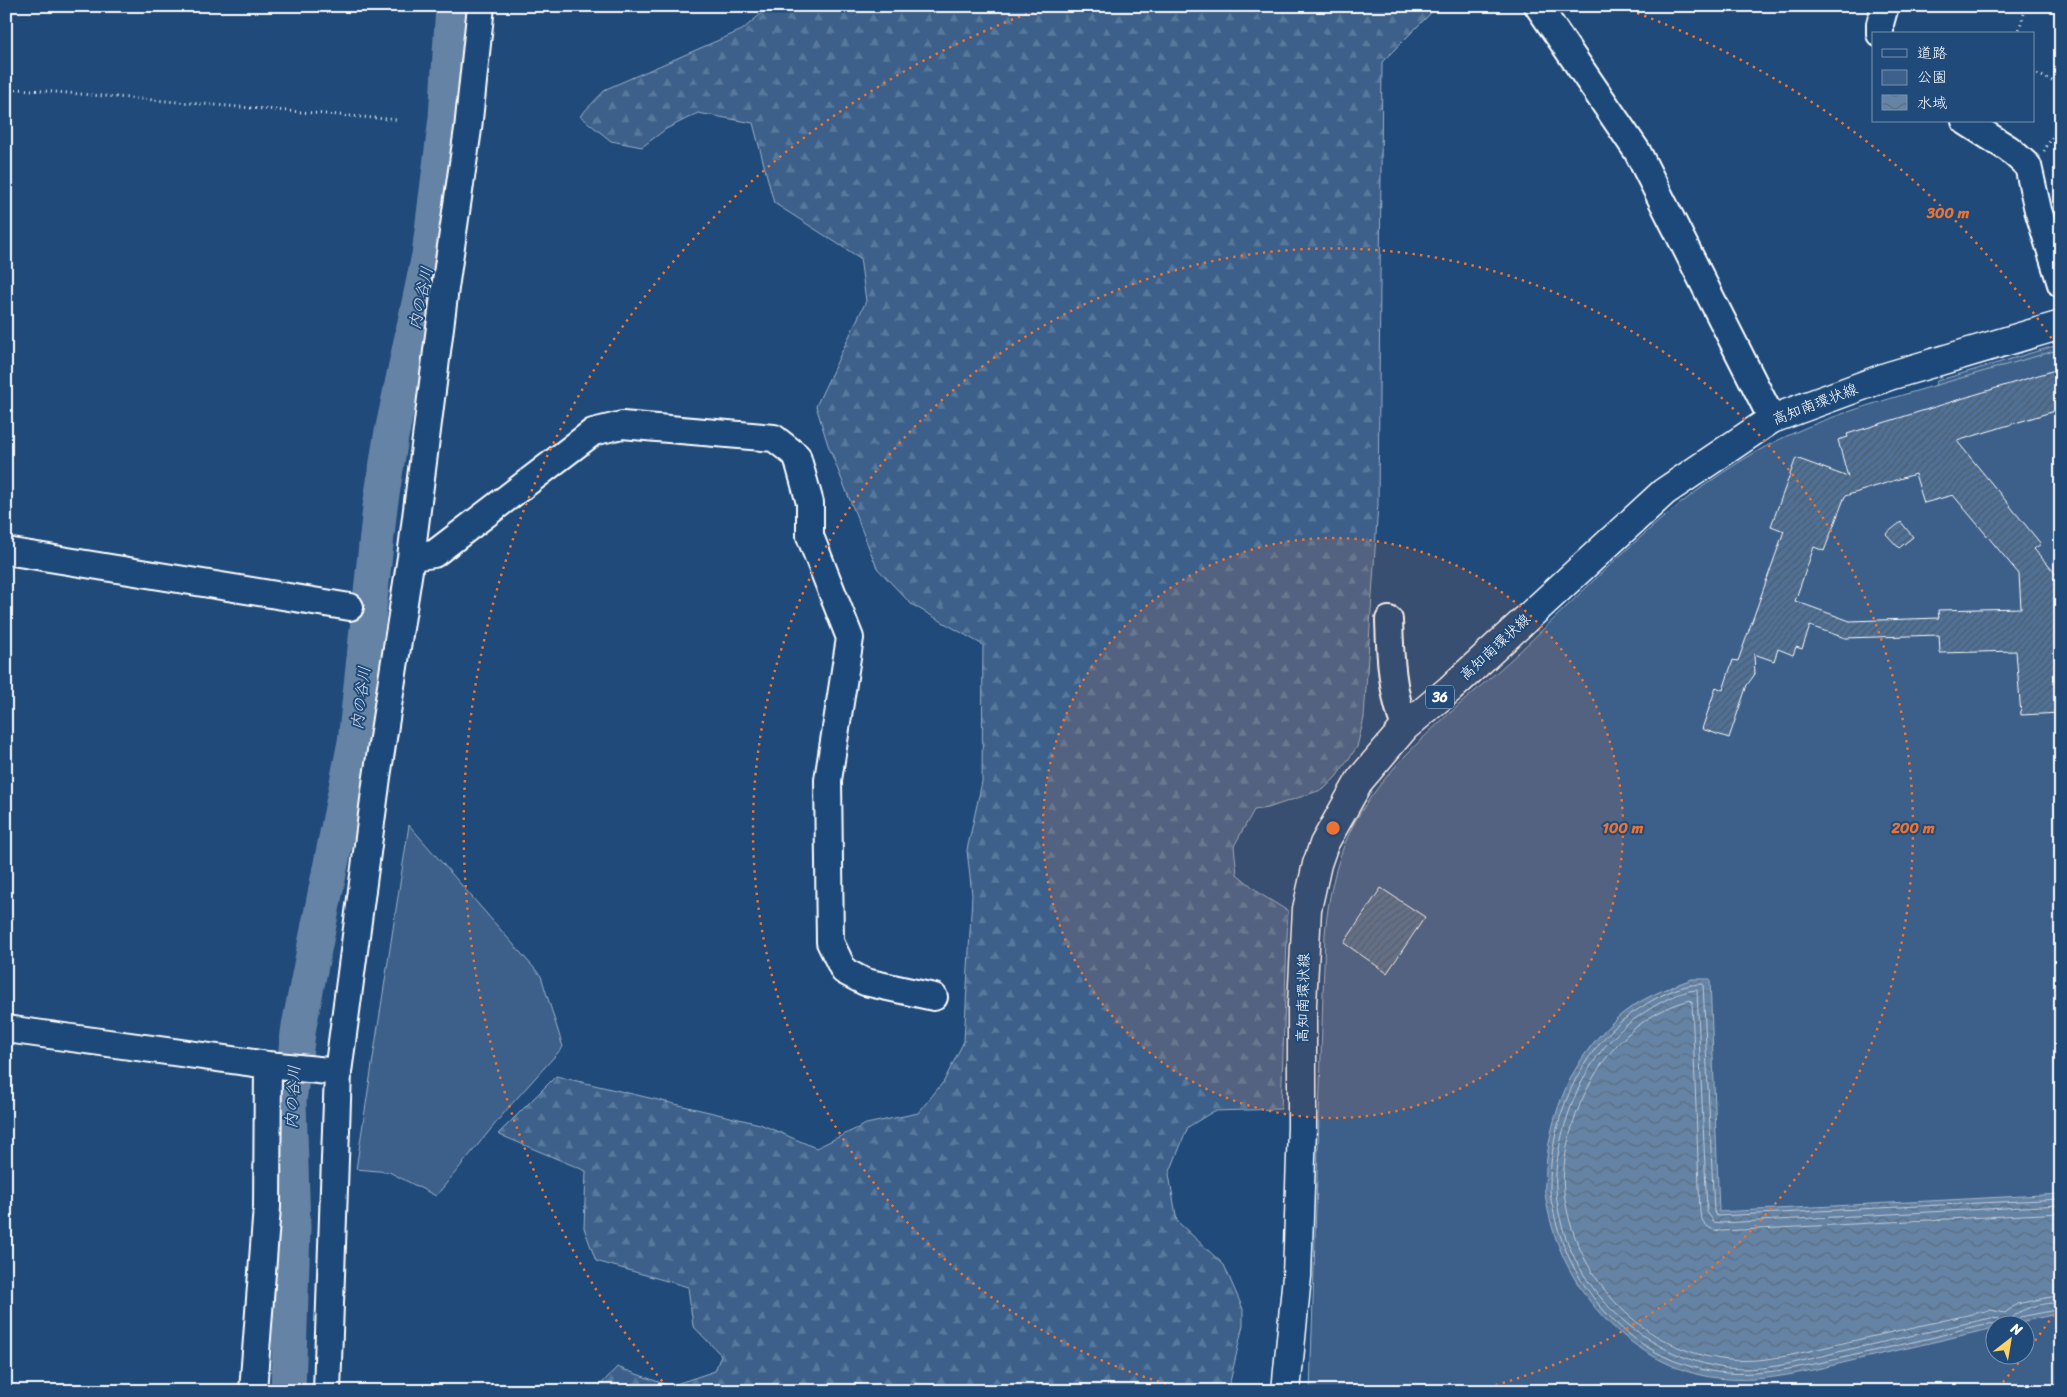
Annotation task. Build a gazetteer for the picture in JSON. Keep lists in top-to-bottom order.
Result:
{
  "streets": {
    "main road": ["高知南環状線", "36"]
  },
  "water": ["内の谷川"],
  "legend": ["道路", "公園", "水域"],
  "north": "top right",
  "rings": ["300 m", "100 m", "200 m"]
}
